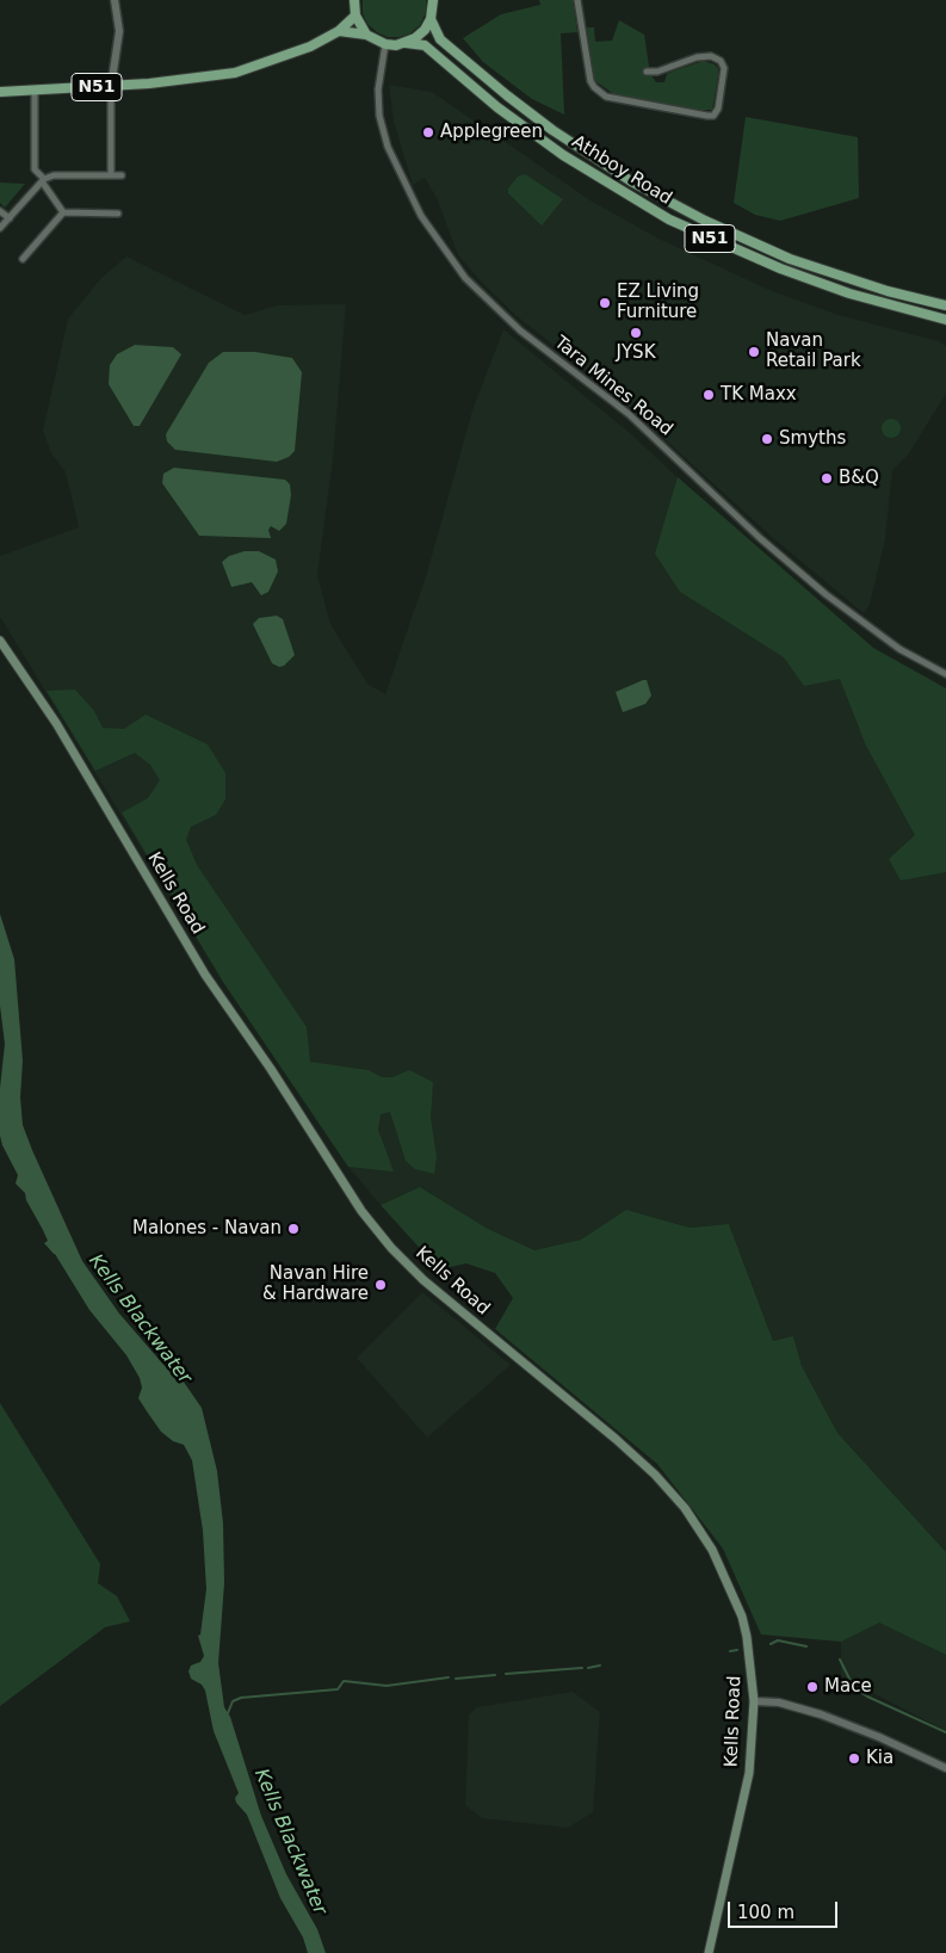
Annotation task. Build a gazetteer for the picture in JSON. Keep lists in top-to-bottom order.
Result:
{
  "streets": {
    "main road": ["N51", "Athboy Road", "Kells Road"],
    "street": ["Tara Mines Road"]
  },
  "crossings": [
    ["N51", "Athboy Road"],
    ["N51", "Tara Mines Road"]
  ],
  "water": ["Kells Blackwater"],
  "places": [
    "Applegreen",
    "EZ Living Furniture",
    "JYSK",
    "Navan Retail Park",
    "TK Maxx",
    "Smyths",
    "B&Q",
    "Malones - Navan",
    "Navan Hire & Hardware",
    "Mace",
    "Kia"
  ],
  "scale_bar": "100 m"
}
